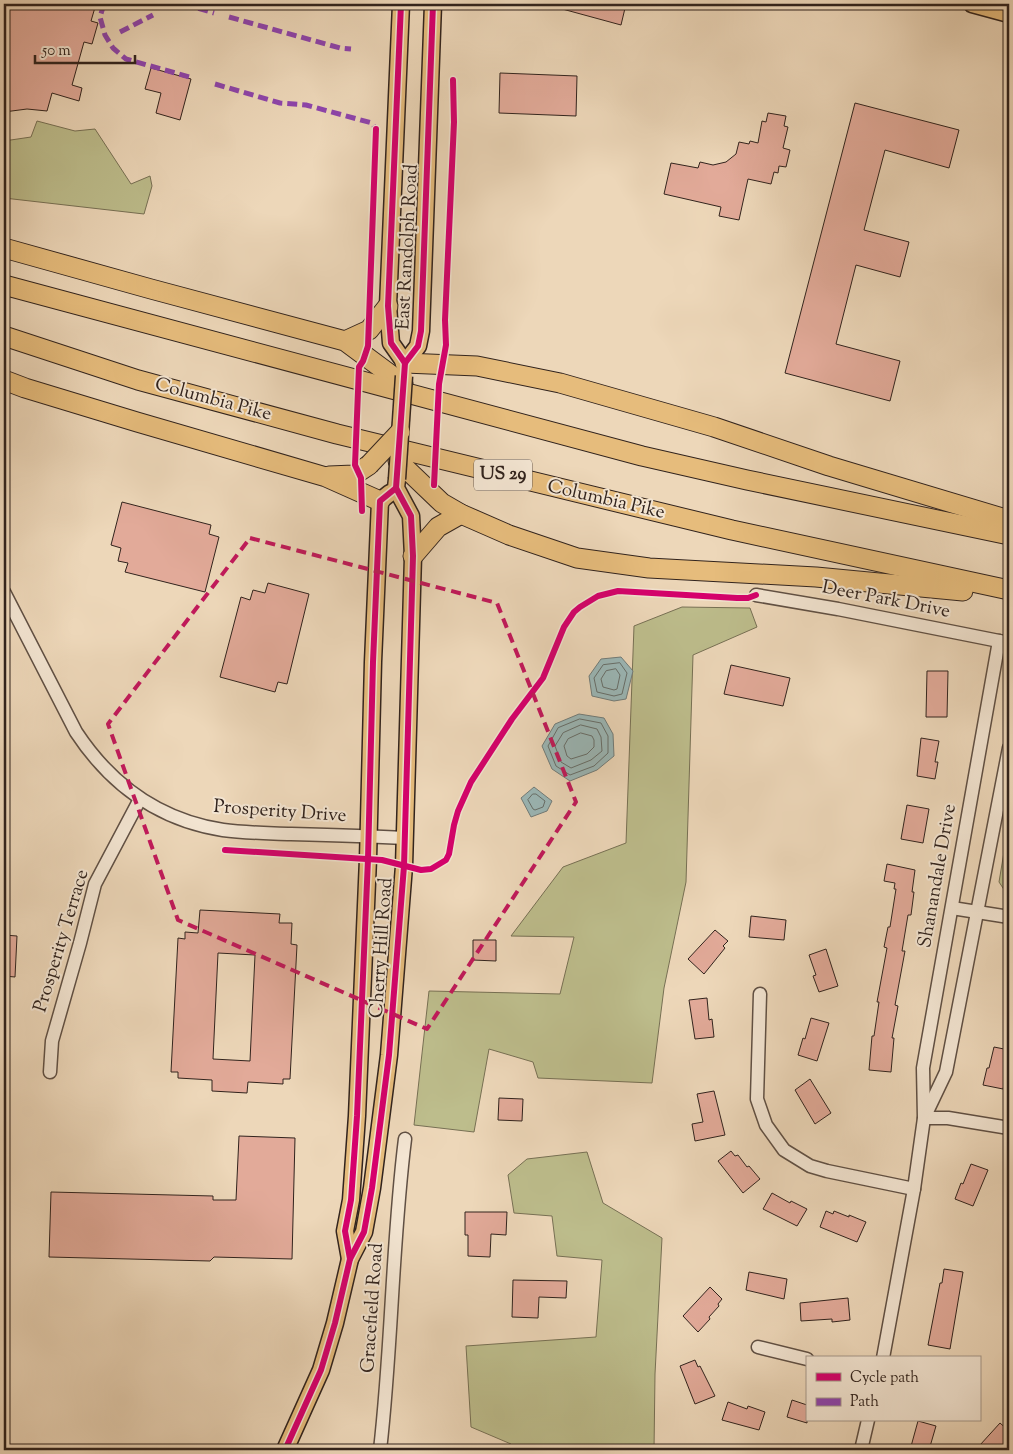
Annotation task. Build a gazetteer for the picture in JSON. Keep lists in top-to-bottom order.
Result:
{
  "streets": {
    "highway": ["Columbia Pike", "US 29"],
    "main road": ["East Randolph Road", "Cherry Hill Road"],
    "street": [
      "Deer Park Drive",
      "Prosperity Drive",
      "Shanandale Drive",
      "Prosperity Terrace",
      "Gracefield Road"
    ]
  },
  "crossings": [
    ["Deer Park Drive", "Shanandale Drive"],
    ["Prosperity Drive", "Prosperity Terrace"],
    ["Prosperity Drive", "Cherry Hill Road"]
  ],
  "legend": ["Cycle path", "Path"],
  "scale_bar": "50 m"
}
